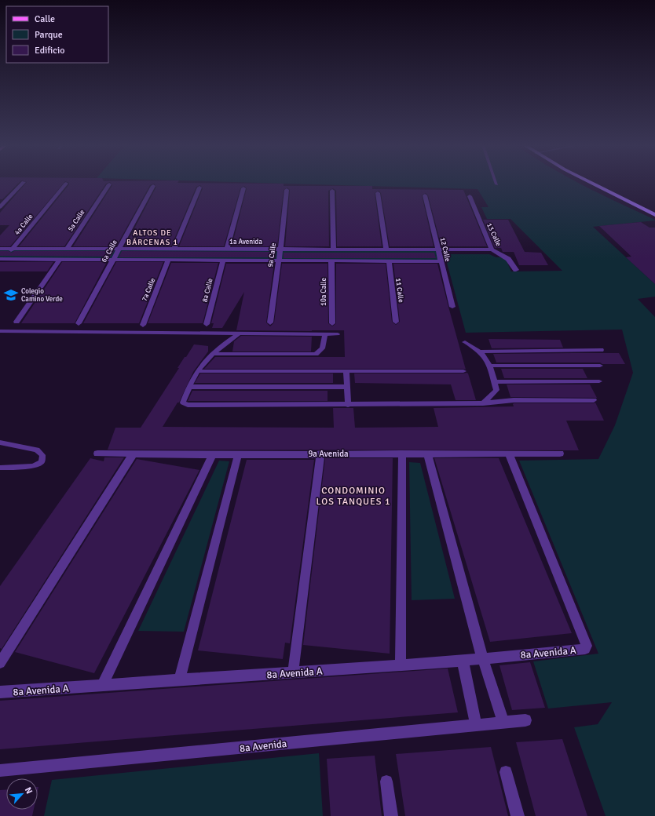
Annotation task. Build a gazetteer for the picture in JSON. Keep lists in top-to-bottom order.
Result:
{
  "streets": {
    "street": [
      "5a Calle",
      "4a Calle",
      "13 Calle",
      "1a Avenida",
      "12 Calle",
      "6a Calle",
      "9a Calle",
      "7a Calle",
      "8a Calle",
      "11 Calle",
      "10a Calle",
      "9a Avenida",
      "8a Avenida A",
      "8a Avenida"
    ]
  },
  "crossings": [
    ["5a Calle", "1a Avenida"],
    ["4a Calle", "1a Avenida"],
    ["13 Calle", "1a Avenida"],
    ["1a Avenida", "12 Calle"],
    ["1a Avenida", "6a Calle"],
    ["1a Avenida", "9a Calle"],
    ["9a Avenida", "8a Avenida A"]
  ],
  "districts": ["ALTOS DE BÁRCENAS 1", "CONDOMINIO LOS TANQUES 1"],
  "places": {
    "school or university": ["Colegio Camino Verde"]
  },
  "legend": ["Calle", "Parque", "Edificio"],
  "north": "top right"
}
